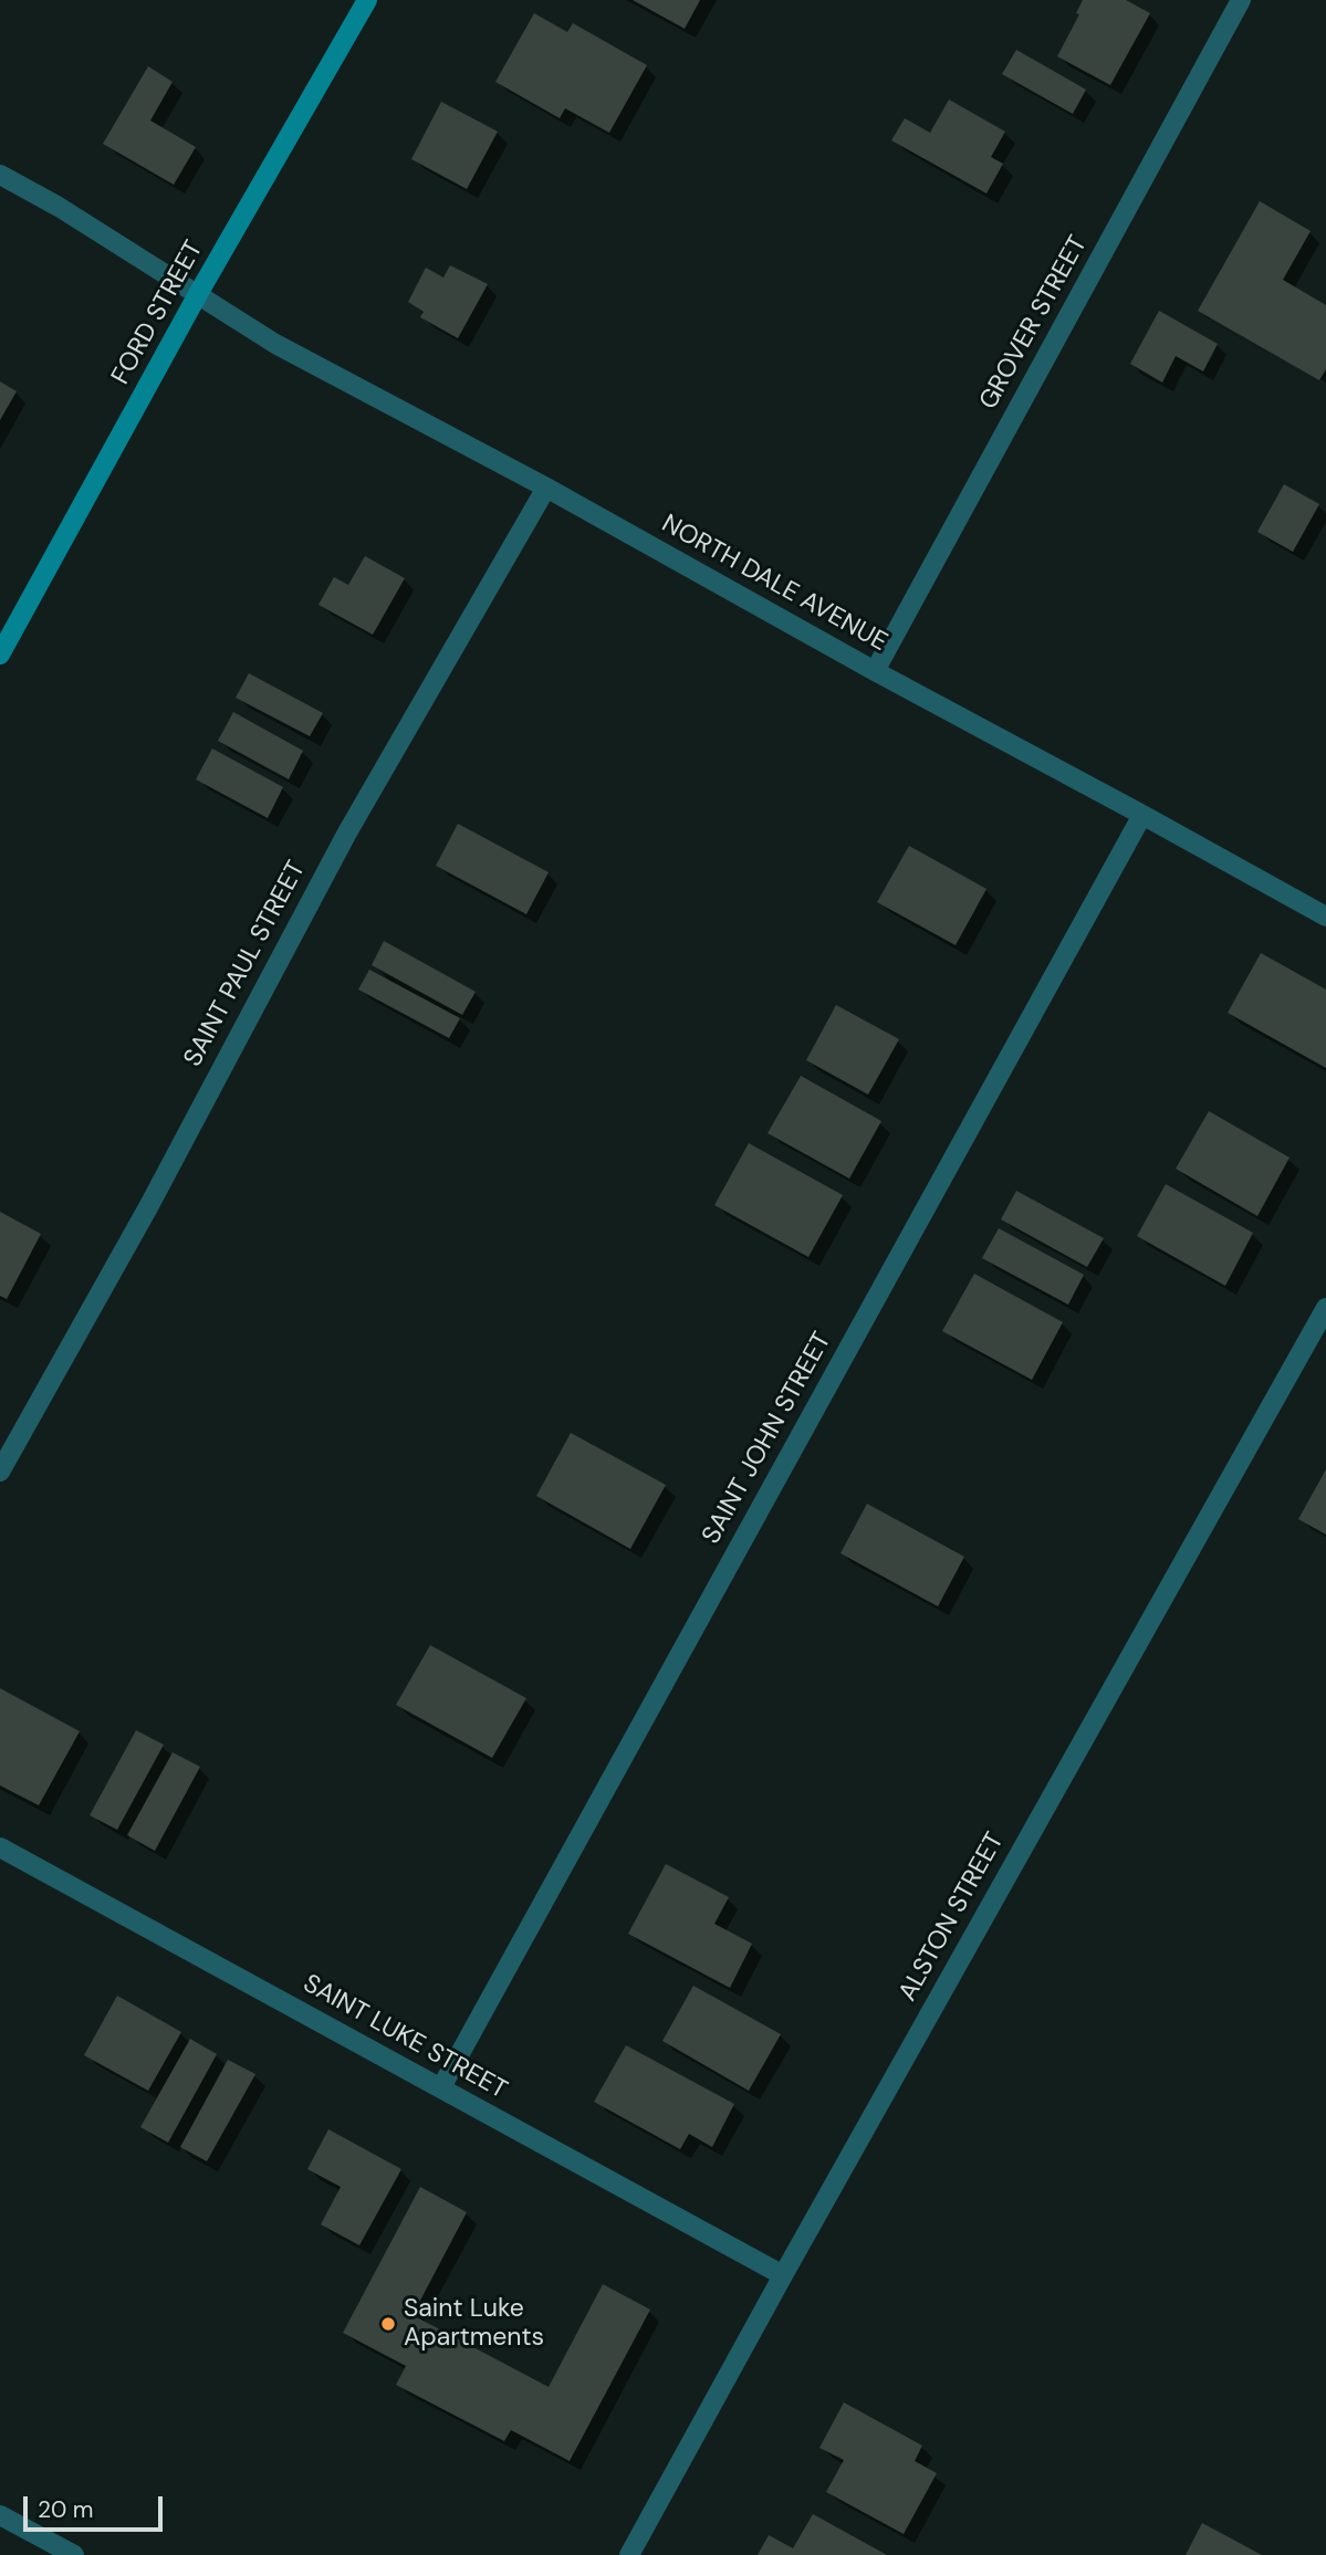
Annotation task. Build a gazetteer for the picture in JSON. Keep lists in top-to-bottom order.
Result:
{
  "streets": {
    "main road": ["FORD STREET"],
    "street": [
      "GROVER STREET",
      "NORTH DALE AVENUE",
      "SAINT PAUL STREET",
      "SAINT JOHN STREET",
      "ALSTON STREET",
      "SAINT LUKE STREET"
    ]
  },
  "crossings": [
    ["FORD STREET", "NORTH DALE AVENUE"],
    ["GROVER STREET", "NORTH DALE AVENUE"],
    ["NORTH DALE AVENUE", "SAINT PAUL STREET"],
    ["NORTH DALE AVENUE", "SAINT JOHN STREET"],
    ["SAINT JOHN STREET", "SAINT LUKE STREET"],
    ["ALSTON STREET", "SAINT LUKE STREET"]
  ],
  "places": ["Saint Luke Apartments"],
  "scale_bar": "20 m"
}
